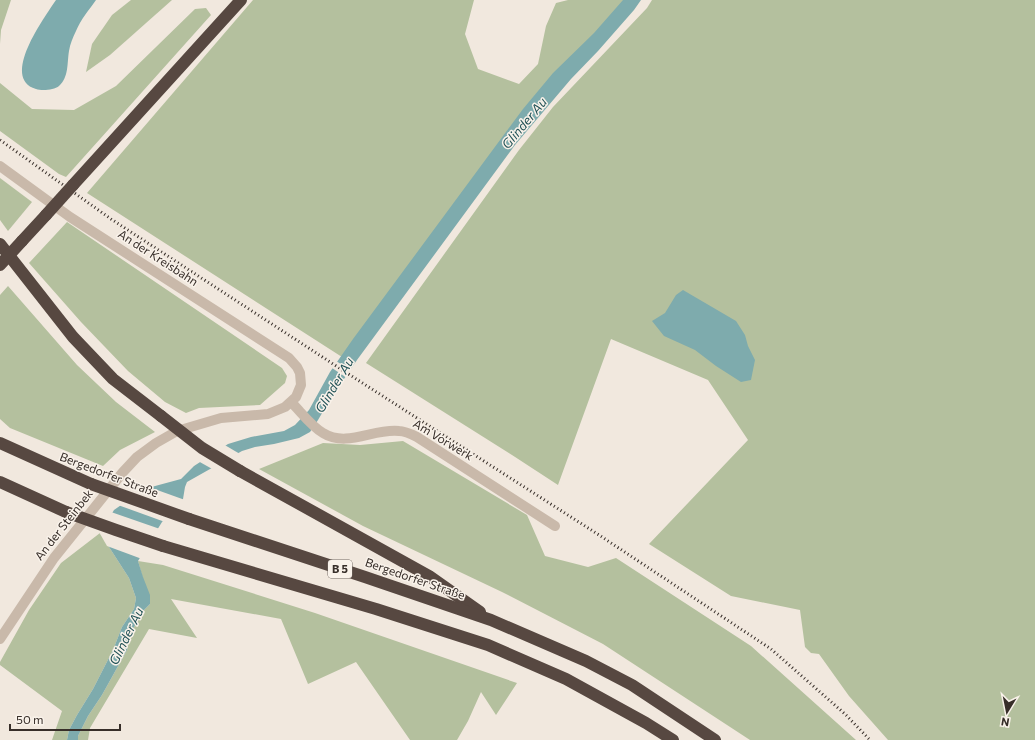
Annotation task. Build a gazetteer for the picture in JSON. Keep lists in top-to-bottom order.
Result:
{
  "streets": {
    "highway": ["Bergedorfer Straße", "B 5"],
    "street": ["An der Kreisbahn", "Am Vorwerk", "An der Steinbek"]
  },
  "crossings": [
    ["An der Kreisbahn", "Am Vorwerk"],
    ["An der Kreisbahn", "An der Steinbek"],
    ["Am Vorwerk", "An der Steinbek"]
  ],
  "water": ["Glinder Au"],
  "scale_bar": "50 m",
  "north": "bottom"
}
